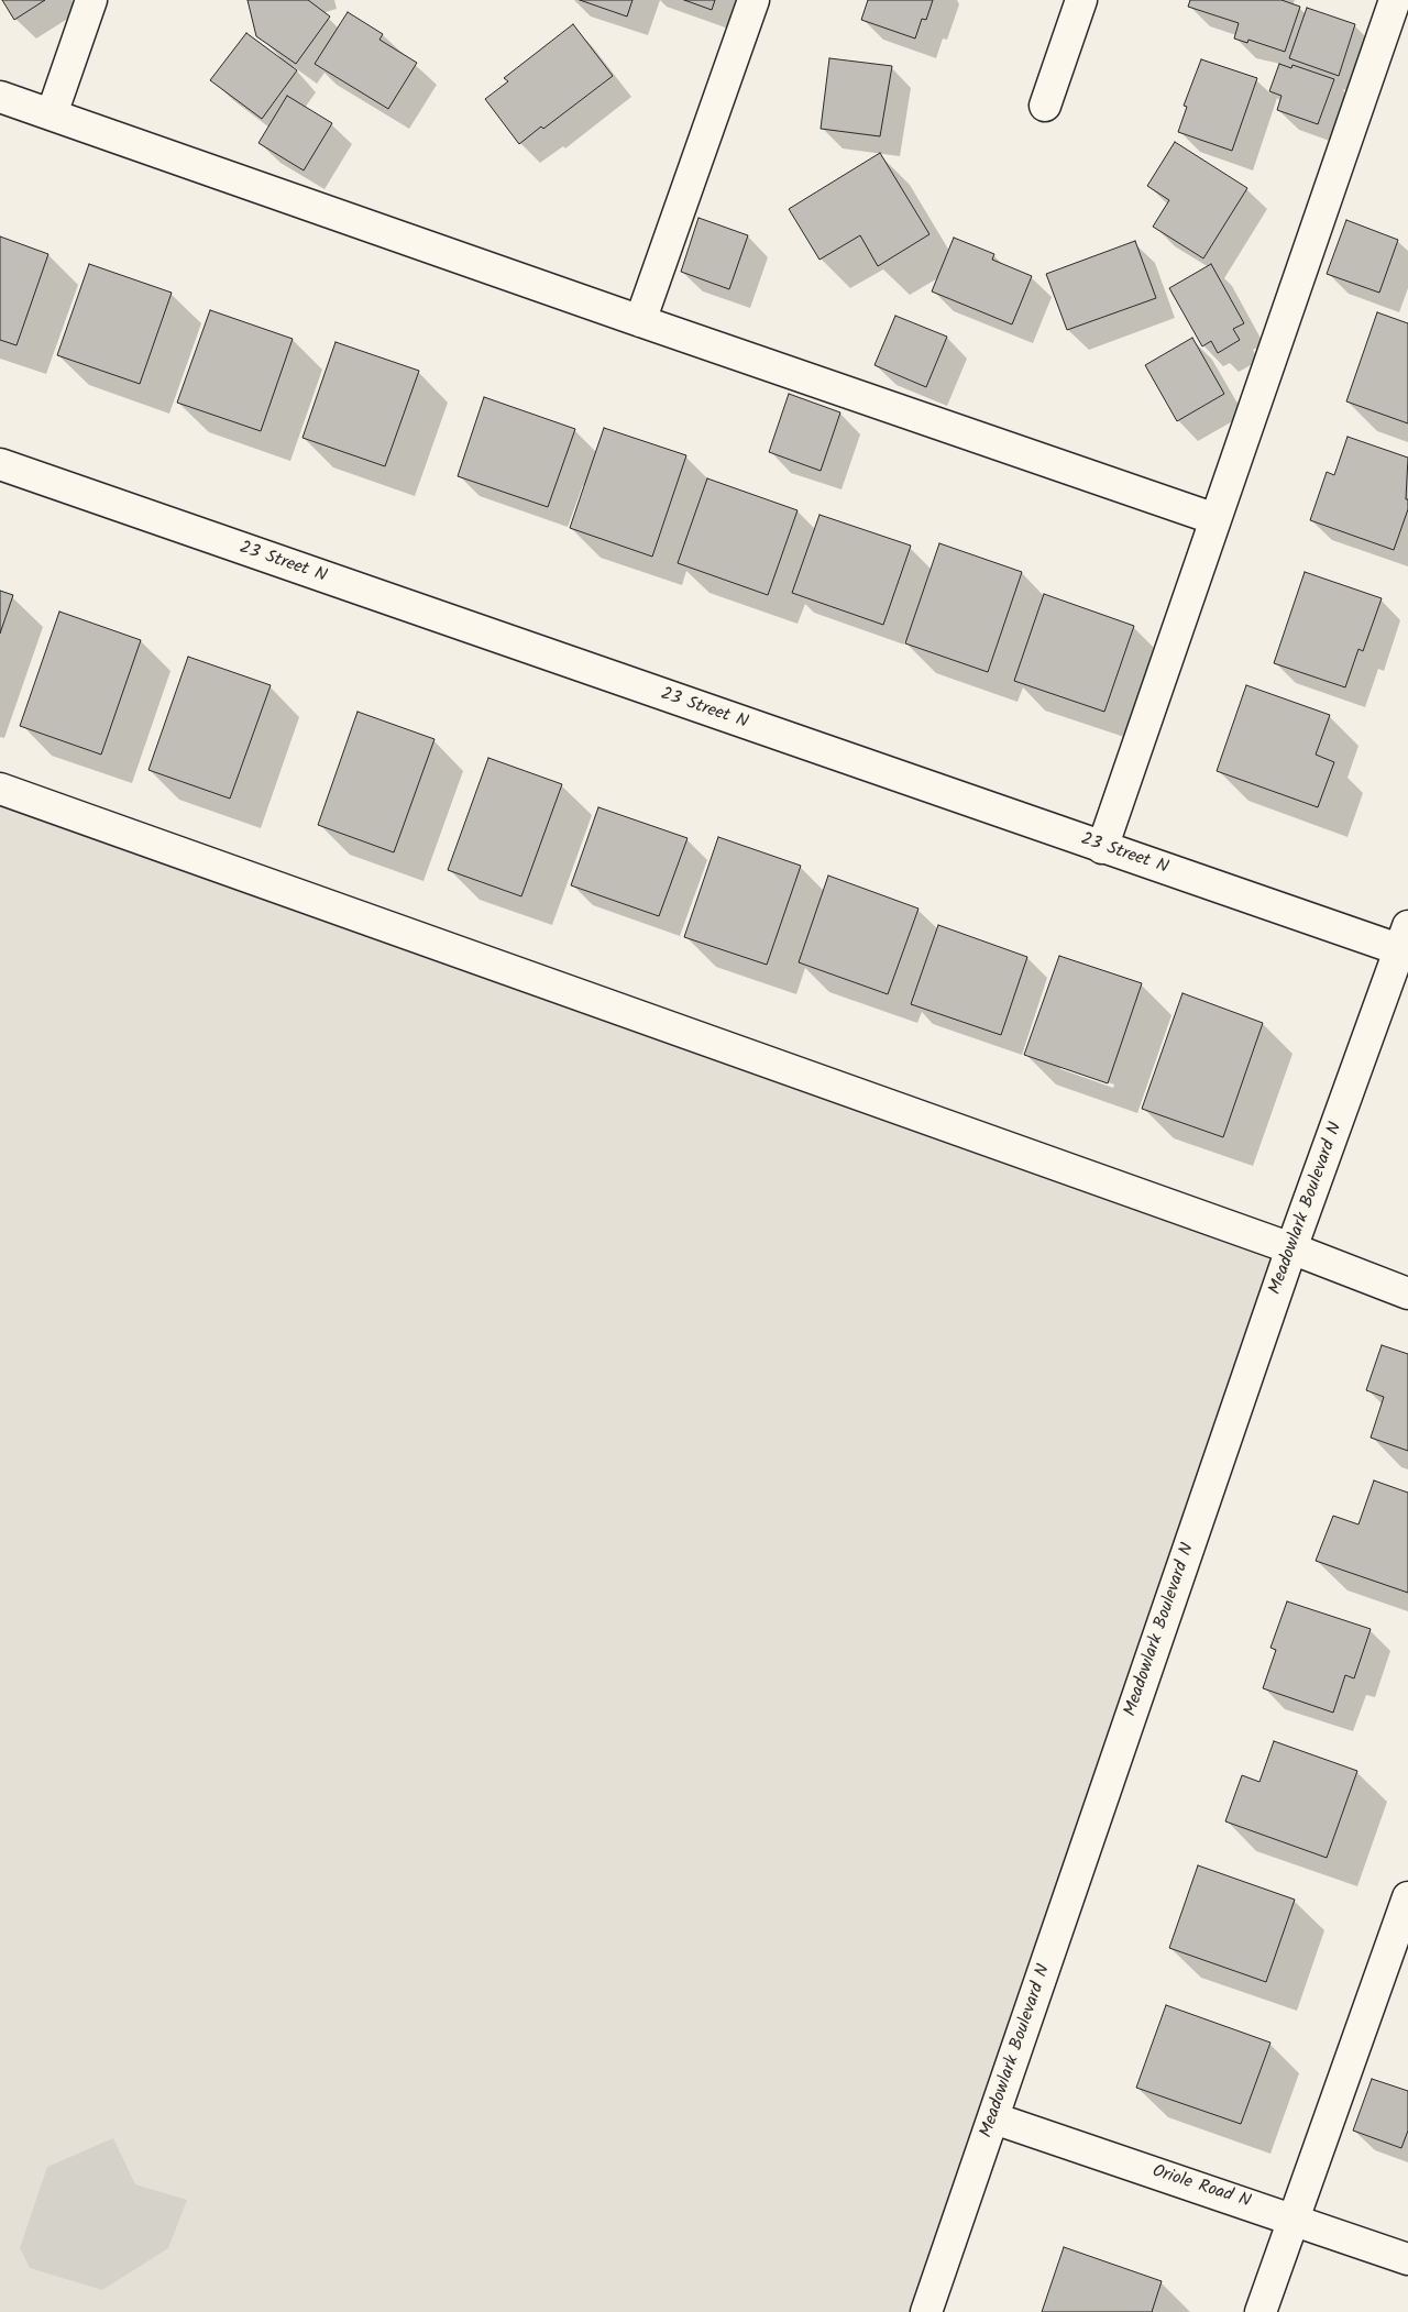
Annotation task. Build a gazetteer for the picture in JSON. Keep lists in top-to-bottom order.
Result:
{
  "streets": {
    "street": ["23 Street N", "Meadowlark Boulevard N", "Oriole Road N"]
  },
  "crossings": [
    ["23 Street N", "Meadowlark Boulevard N"],
    ["Meadowlark Boulevard N", "Oriole Road N"]
  ]
}
